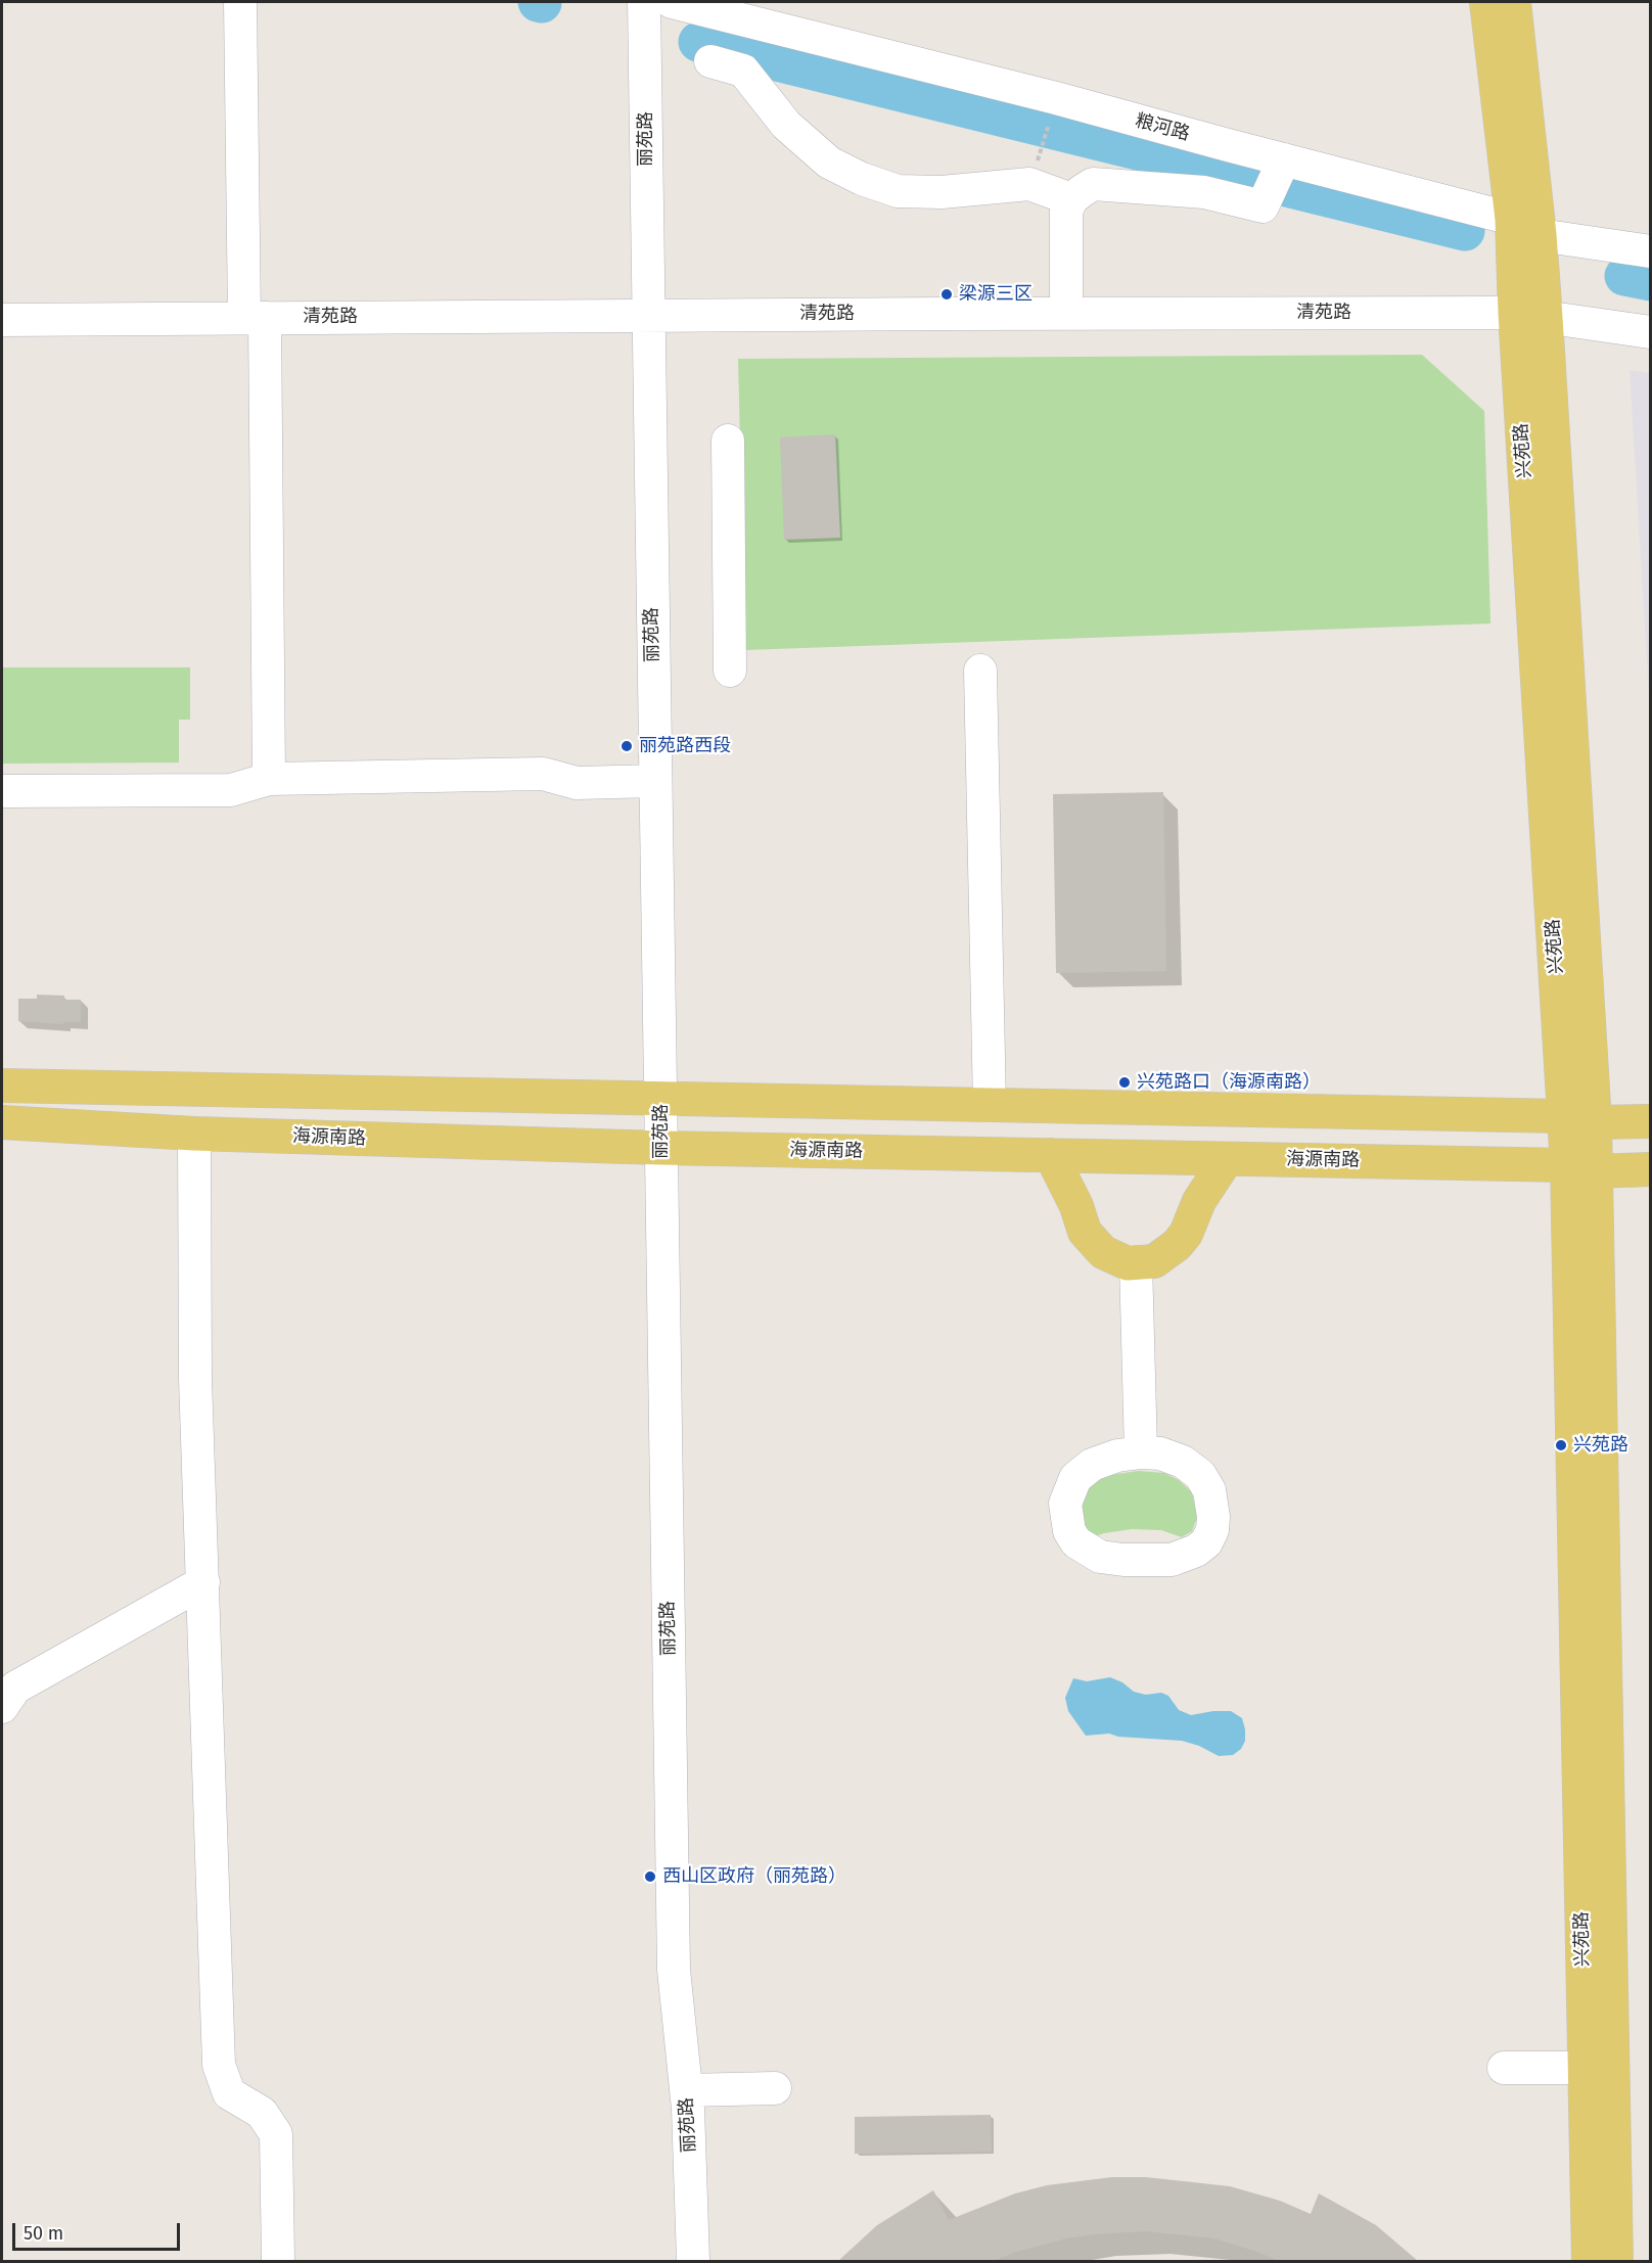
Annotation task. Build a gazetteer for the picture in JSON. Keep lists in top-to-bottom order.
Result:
{
  "streets": {
    "main road": ["兴苑路", "海源南路"],
    "street": ["粮河路", "丽苑路", "清苑路"]
  },
  "crossings": [
    ["粮河路", "兴苑路"],
    ["丽苑路", "清苑路"],
    ["丽苑路", "海源南路"],
    ["清苑路", "兴苑路"],
    ["兴苑路", "海源南路"]
  ],
  "places": [
    "梁源三区",
    "丽苑路西段",
    "兴苑路口（海源南路）",
    "兴苑路",
    "西山区政府（丽苑路）"
  ],
  "scale_bar": "50 m"
}
